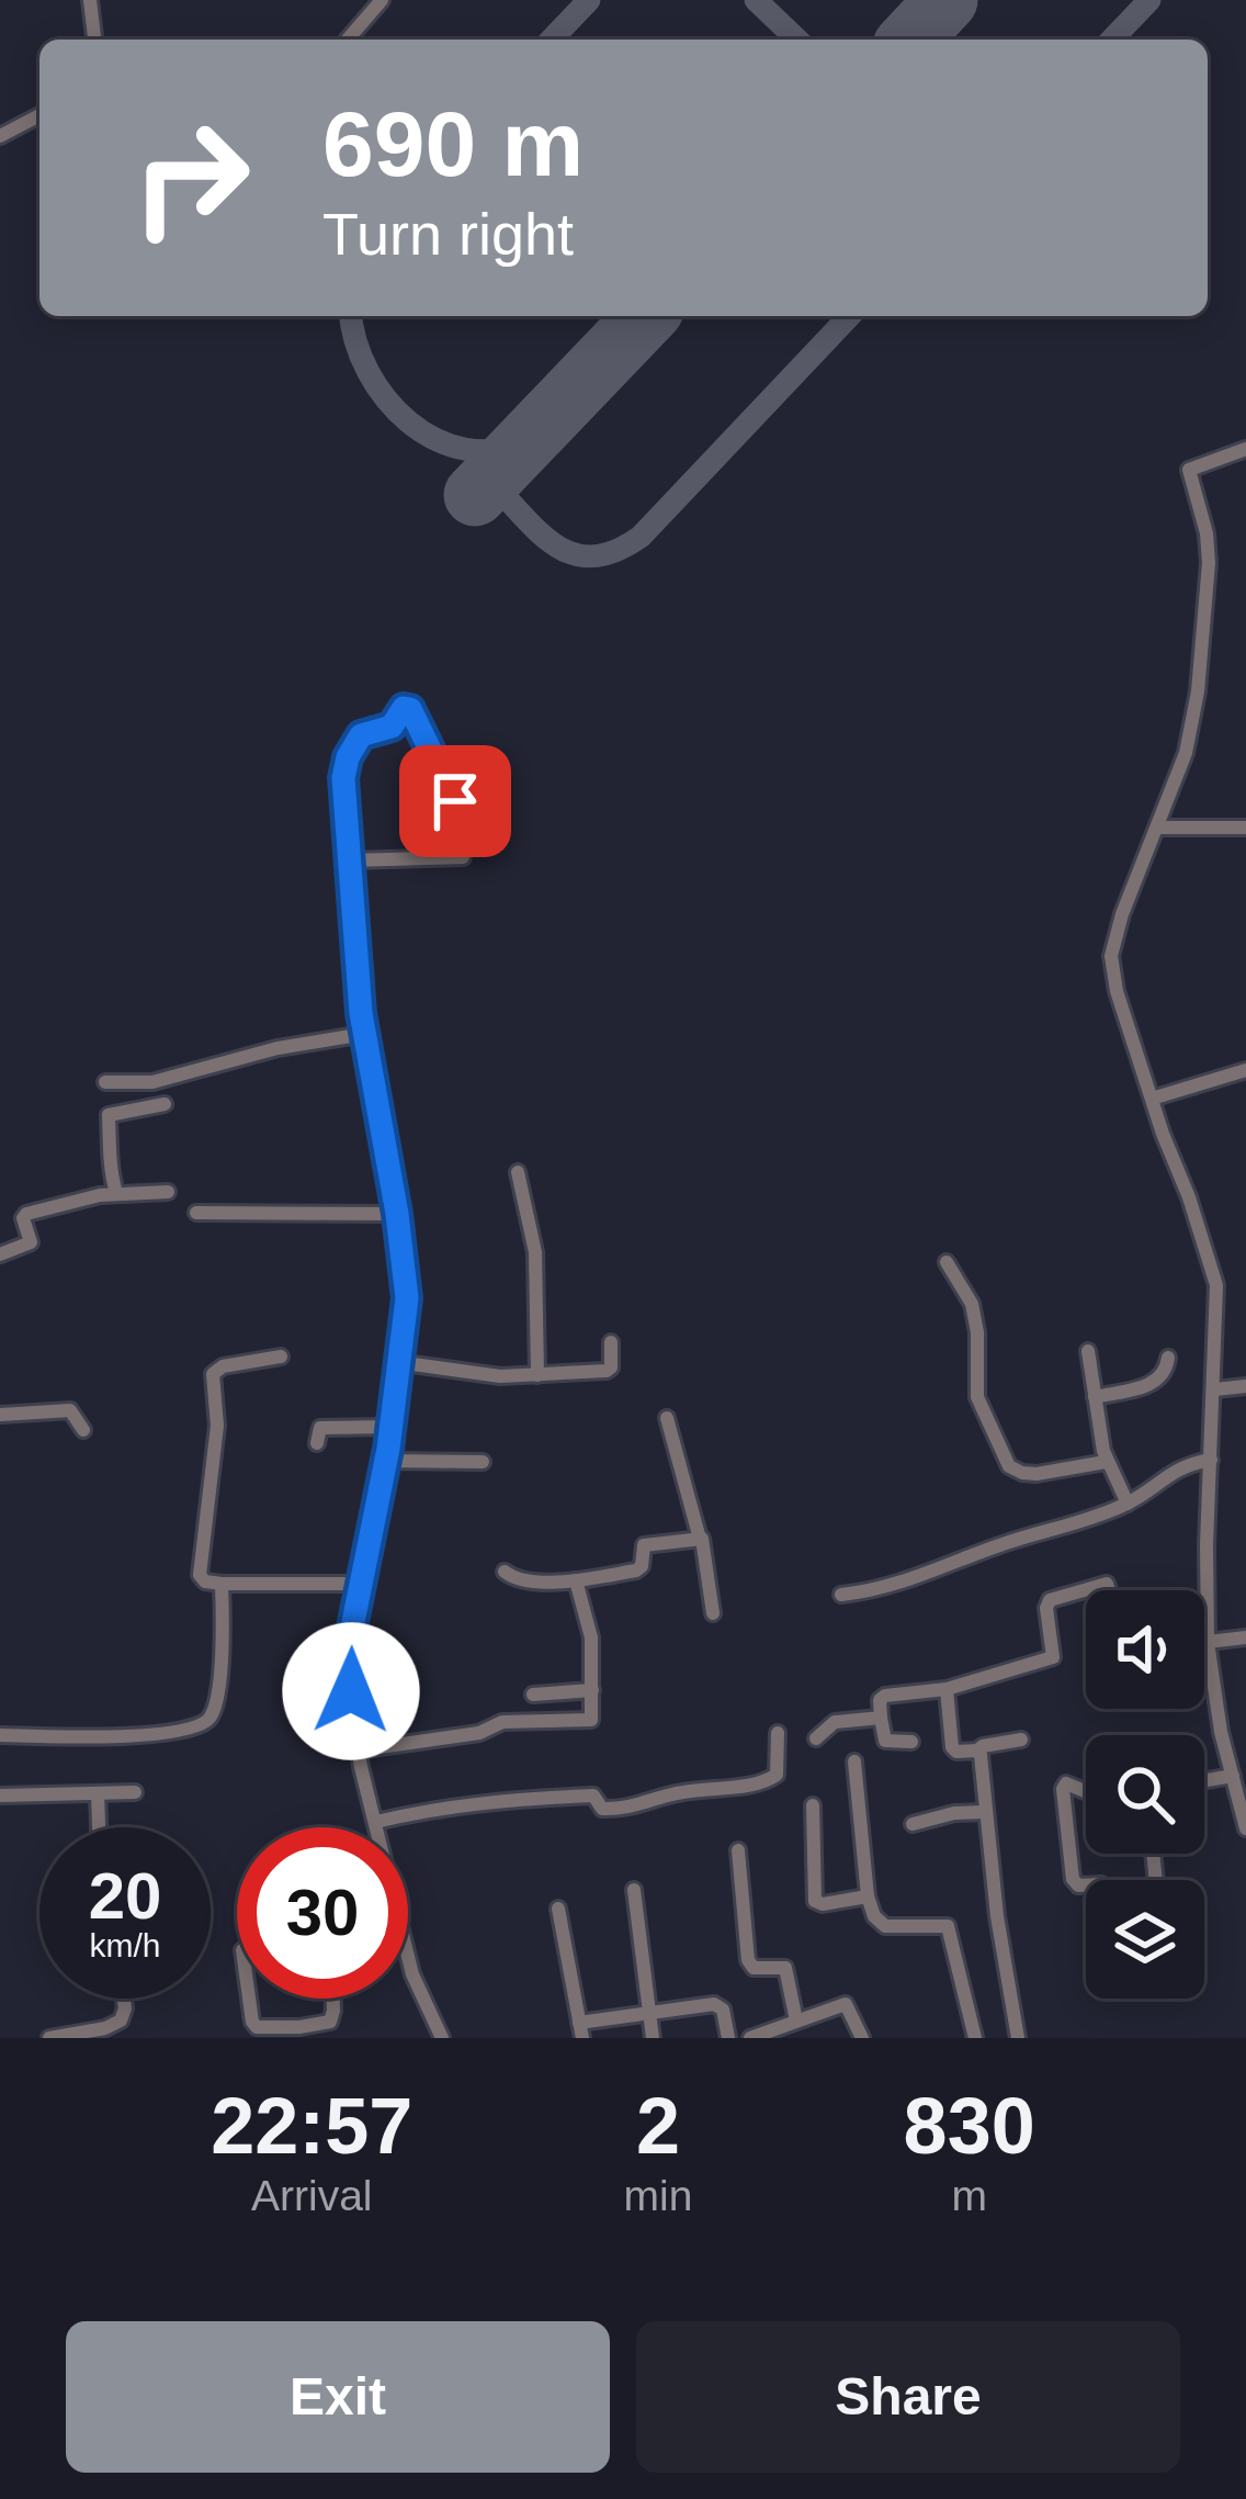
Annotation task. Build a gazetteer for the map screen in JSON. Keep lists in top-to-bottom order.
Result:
{
  "page": {
    "turn": ["690 m", "Turn right"],
    "speed": "20 km/h",
    "limit": "30",
    "eta": [
      "22:57",
      "Arrival",
      "2",
      "min",
      "830",
      "m"
    ],
    "buttons": ["Exit", "Share"]
  }
}
